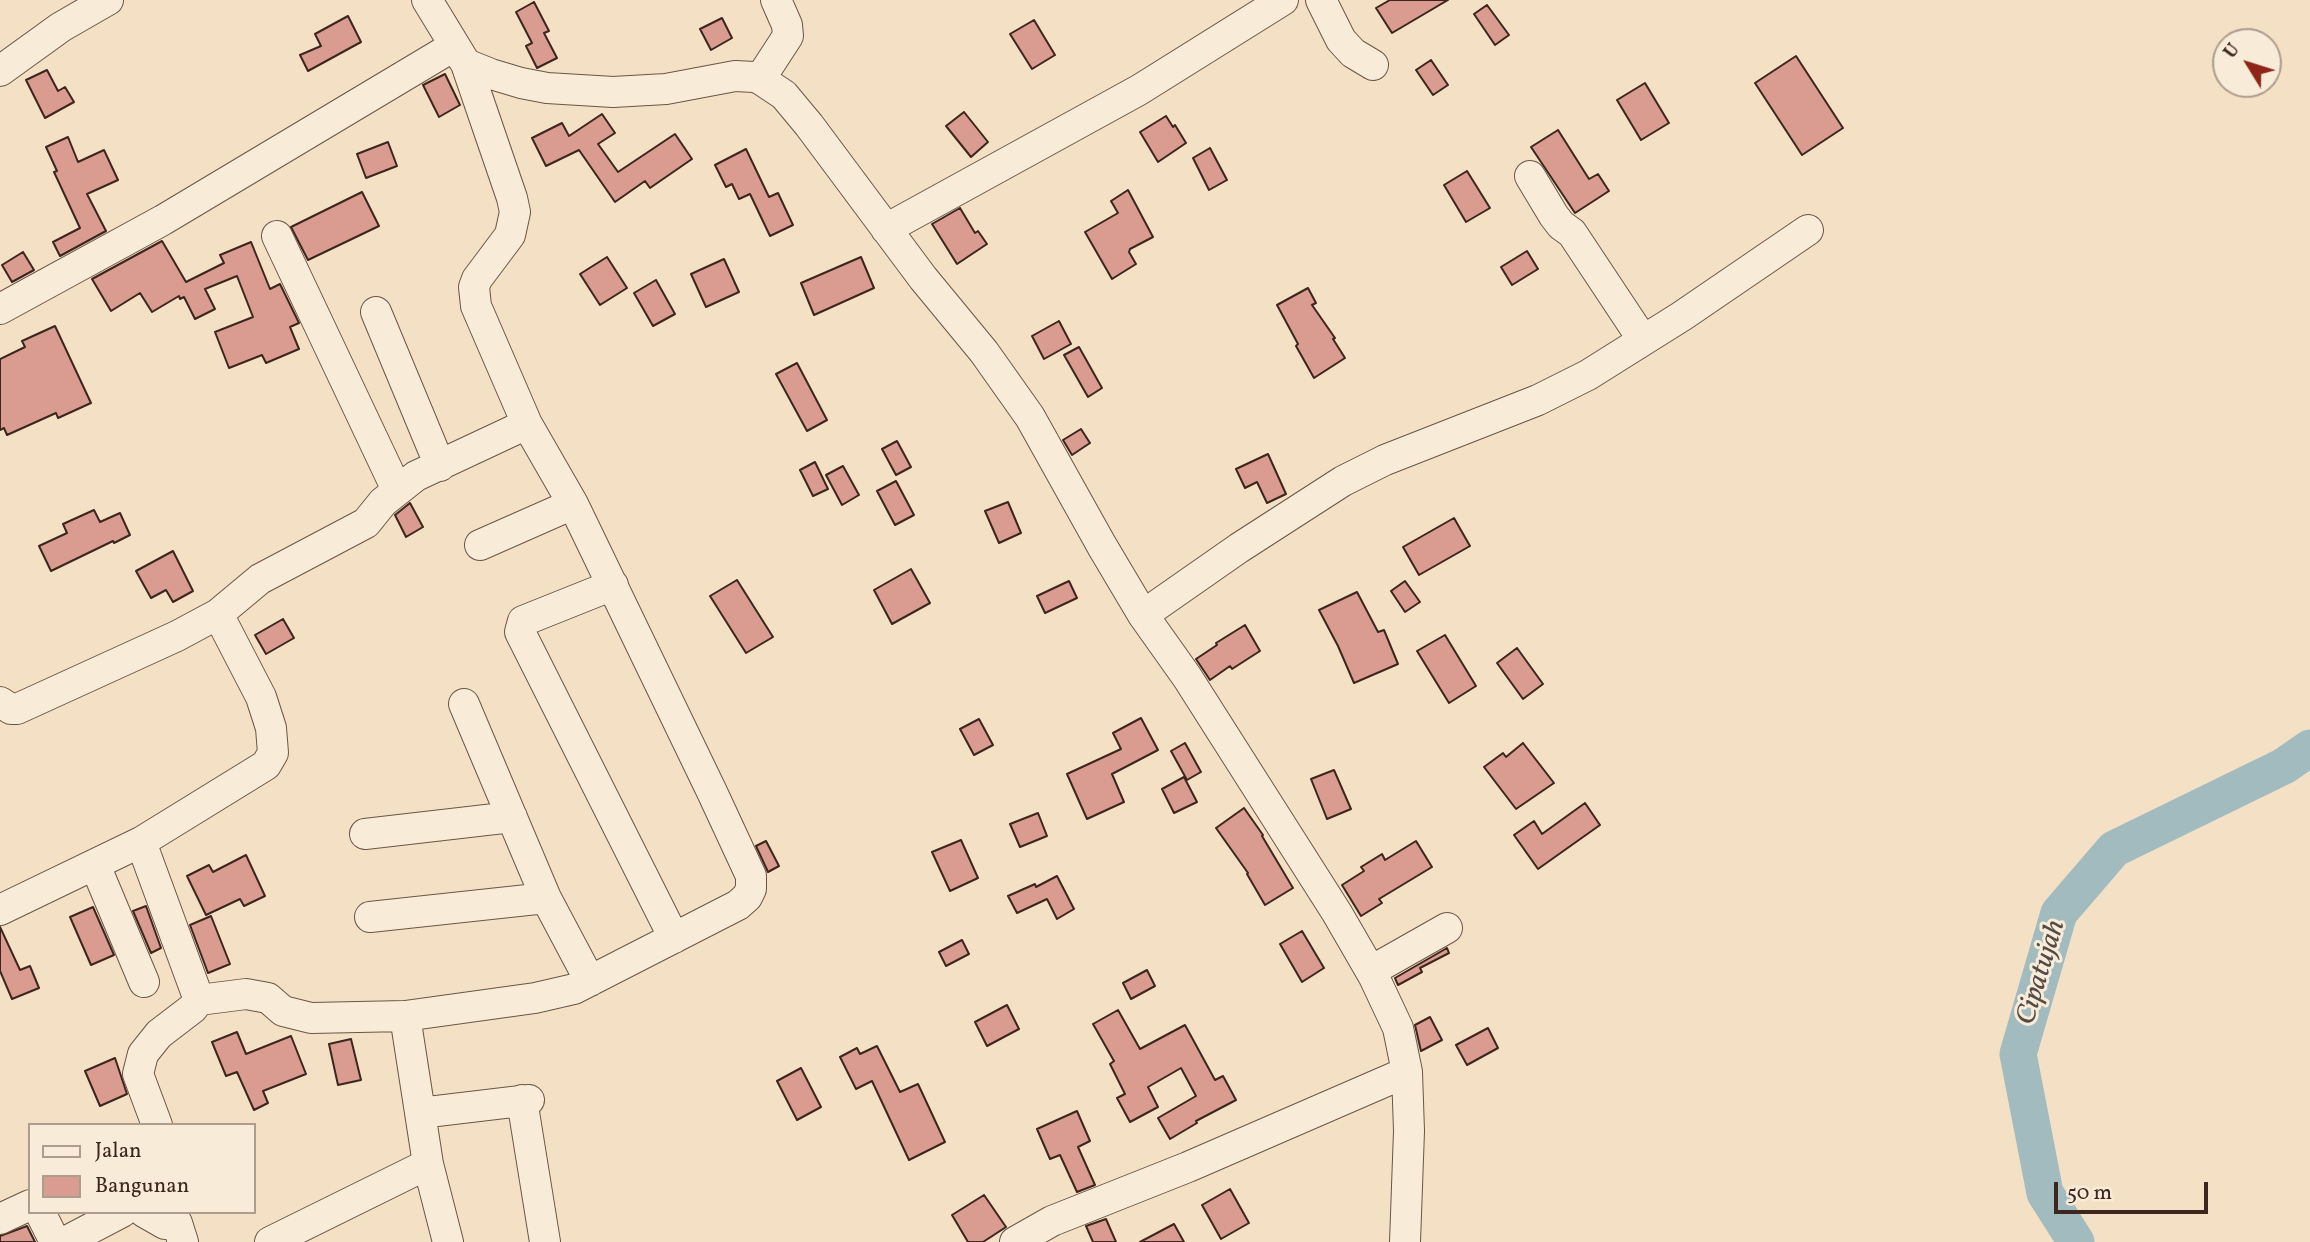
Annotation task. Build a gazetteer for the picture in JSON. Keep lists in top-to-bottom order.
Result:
{
  "water": ["Cipatujah"],
  "legend": ["Jalan", "Bangunan"],
  "scale_bar": "50 m",
  "north": "top left"
}
